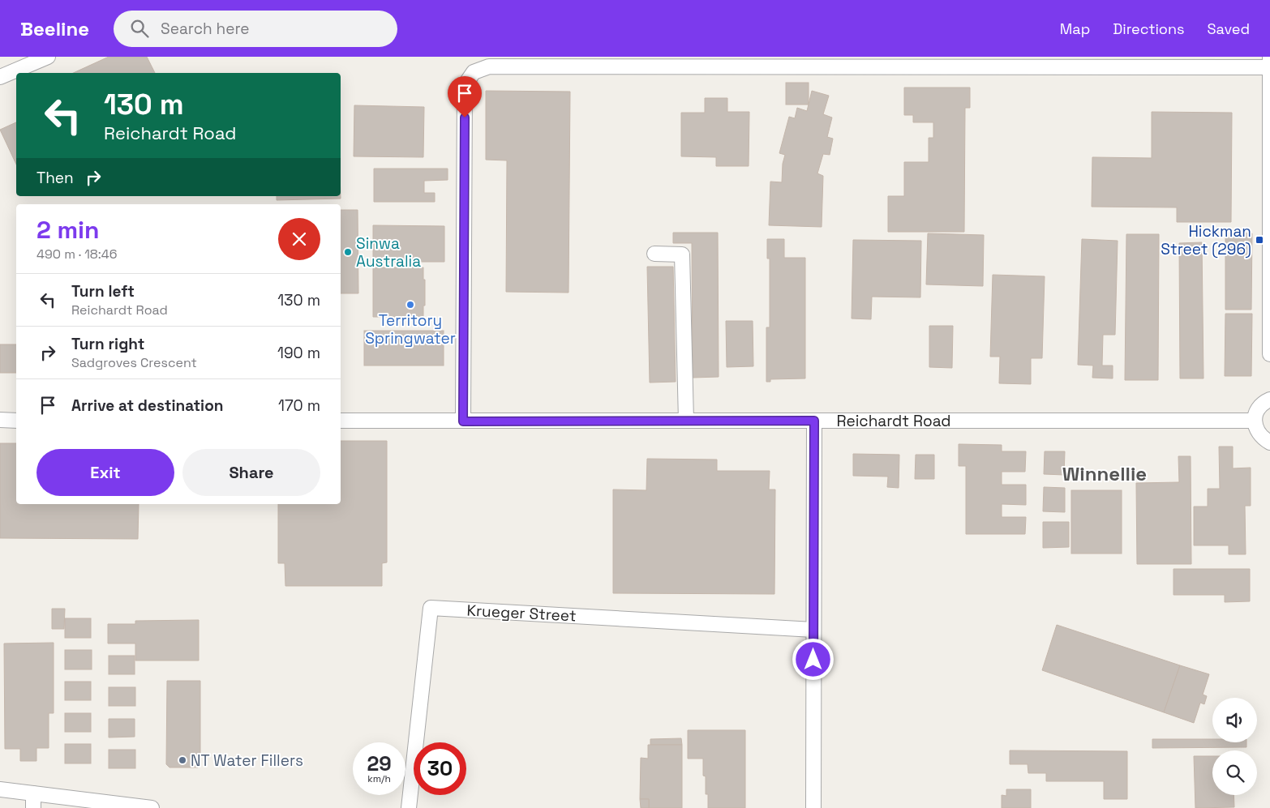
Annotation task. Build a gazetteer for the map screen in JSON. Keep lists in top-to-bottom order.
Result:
{
  "streets": {
    "street": ["Reichardt Road", "Krueger Street"]
  },
  "districts": ["Winnellie"],
  "places": {
    "transit": ["Hickman Street (296)"],
    "other": ["Sinwa Australia", "Territory Springwater", "NT Water Fillers"]
  },
  "page": {
    "header": "Beeline",
    "search": "Search here",
    "nav": ["Map", "Directions", "Saved"],
    "turn": ["130 m", "Reichardt Road"],
    "then": "Then",
    "heading": ["2 min", "490 m · 18:46"],
    "list": [
      {
        "name": "Turn left",
        "note": "Reichardt Road",
        "value": "130 m"
      },
      {
        "name": "Turn right",
        "note": "Sadgroves Crescent",
        "value": "190 m"
      },
      {
        "name": "Arrive at destination",
        "value": "170 m"
      }
    ],
    "buttons": ["Exit", "Share"],
    "speed": "29 km/h",
    "limit": "30"
  }
}
